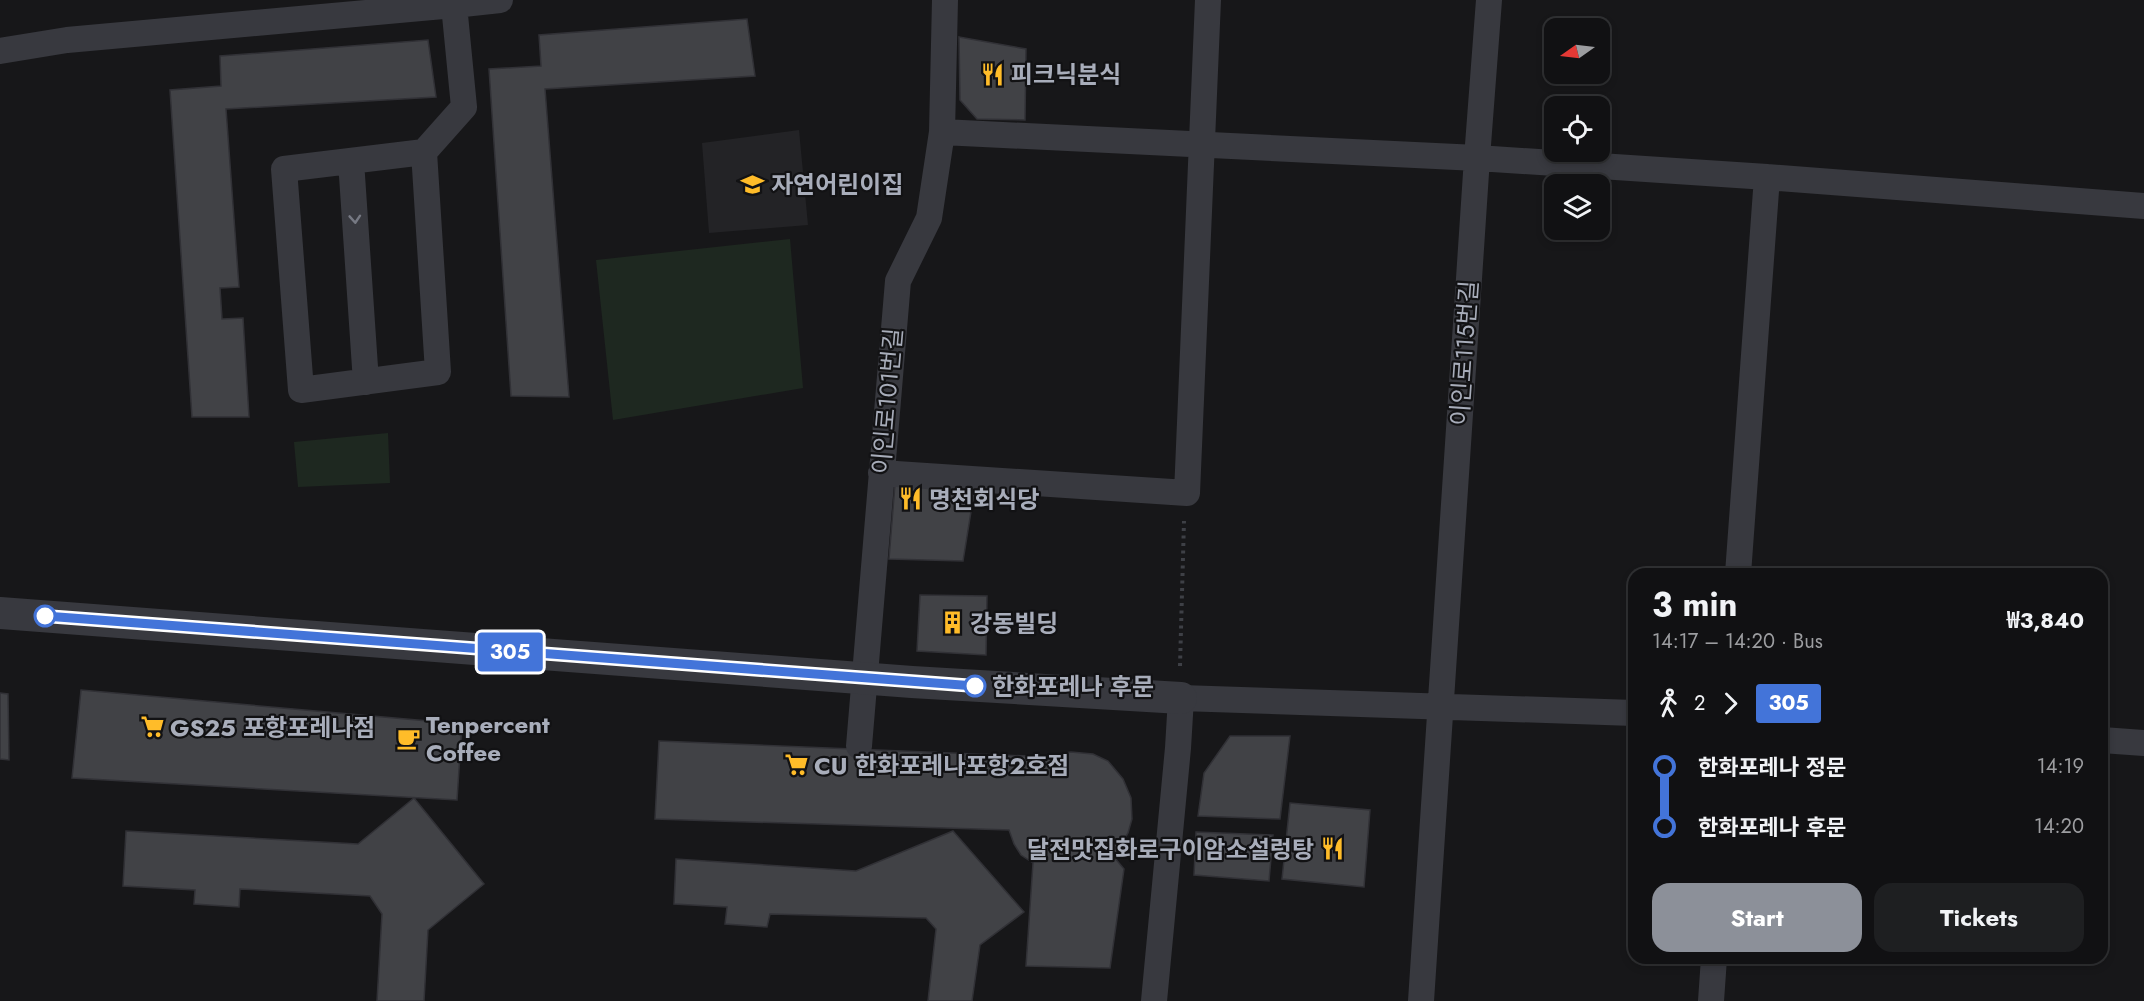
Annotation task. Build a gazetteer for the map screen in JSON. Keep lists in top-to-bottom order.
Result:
{
  "streets": {
    "street": ["이인로115번길", "이인로101번길"]
  },
  "places": {
    "restaurant": ["피크닉분식", "명천회식당", "달전맛집화로구이암소설렁탕"],
    "school or university": ["자연어린이집"],
    "building": ["강동빌딩"],
    "other": ["한화포레나 후문"],
    "supermarket": ["GS25 포항포레나점", "CU 한화포레나포항2호점"],
    "cafe": ["Tenpercent Coffee"]
  },
  "lines": ["bus line 305"],
  "north": "left",
  "page": {
    "on_map": "305",
    "heading": ["3 min", "14:17 – 14:20 · Bus", "₩3,840"],
    "legs": ["2", "305"],
    "list": [
      {
        "name": "한화포레나 정문",
        "value": "14:19"
      },
      {
        "name": "한화포레나 후문",
        "value": "14:20"
      }
    ],
    "buttons": ["Start", "Tickets"]
  }
}
